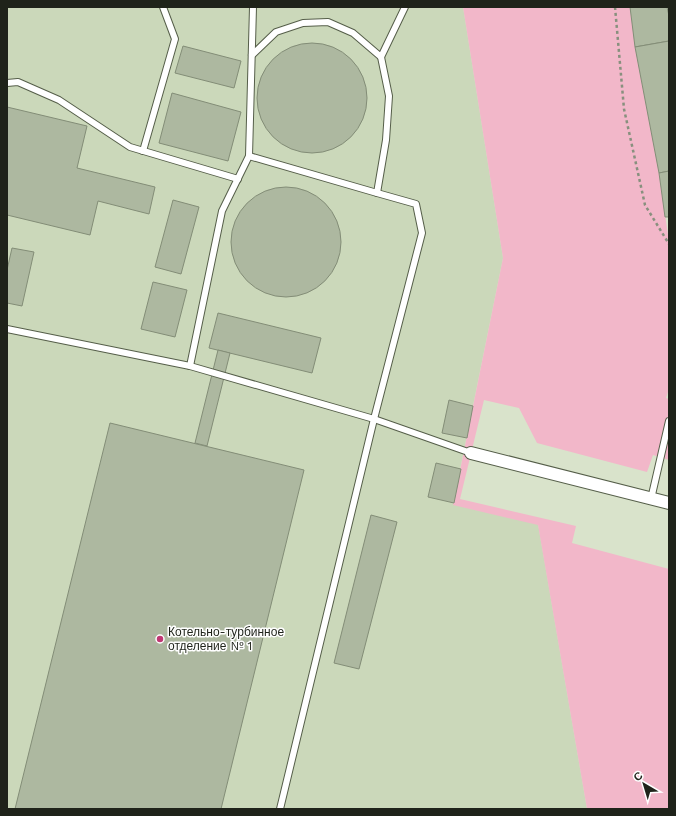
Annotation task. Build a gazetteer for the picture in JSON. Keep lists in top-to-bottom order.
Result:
{
  "places": ["Котельно-турбинное отделение № 1"],
  "north": "top left"
}
